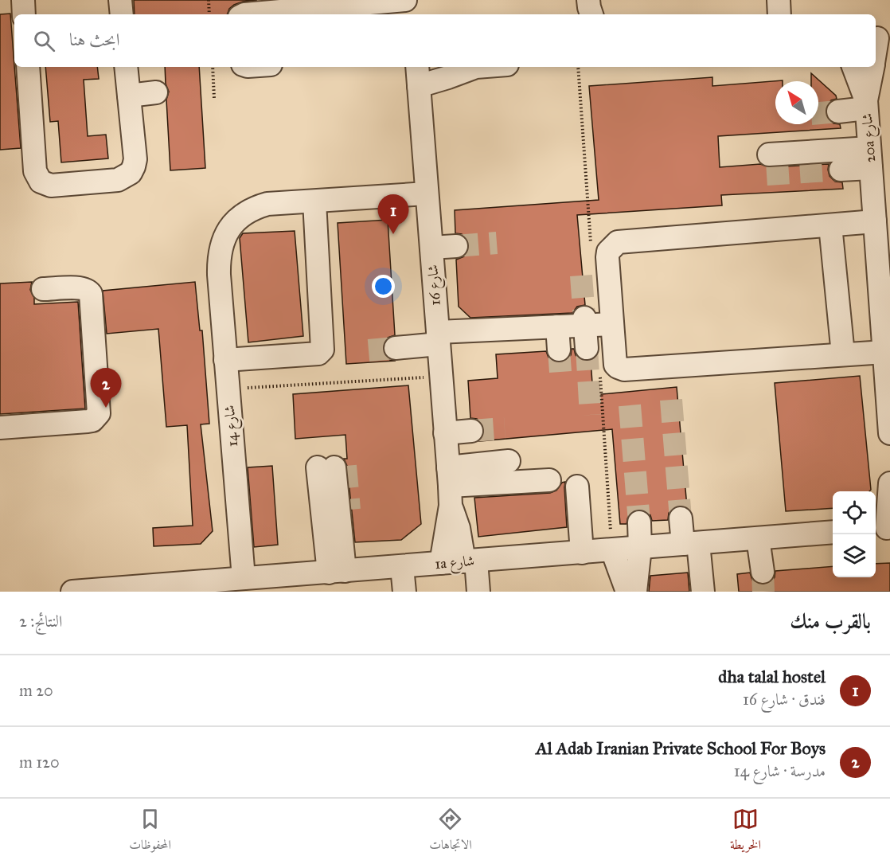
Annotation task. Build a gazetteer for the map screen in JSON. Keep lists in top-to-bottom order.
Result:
{
  "streets": {
    "street": [
      "20a شارع",
      "شارع 16",
      "شارع 14",
      "1a شارع"
    ]
  },
  "crossings": [
    ["شارع 16", "شارع 14"],
    ["شارع 16", "1a شارع"],
    ["شارع 14", "1a شارع"]
  ],
  "north": "top left",
  "page": {
    "search": "ابحث هنا",
    "pins": ["1", "2"],
    "heading": ["بالقرب منك", "النتائج: 2"],
    "list": [
      {
        "mark": "1",
        "name": "dha talal hostel",
        "note": "فندق · شارع 16",
        "value": "20 m"
      },
      {
        "mark": "2",
        "name": "Al Adab Iranian Private School For Boys",
        "note": "مدرسة · شارع 14",
        "value": "120 m"
      }
    ],
    "nav": ["الخريطة", "الاتجاهات", "المحفوظات"]
  }
}
